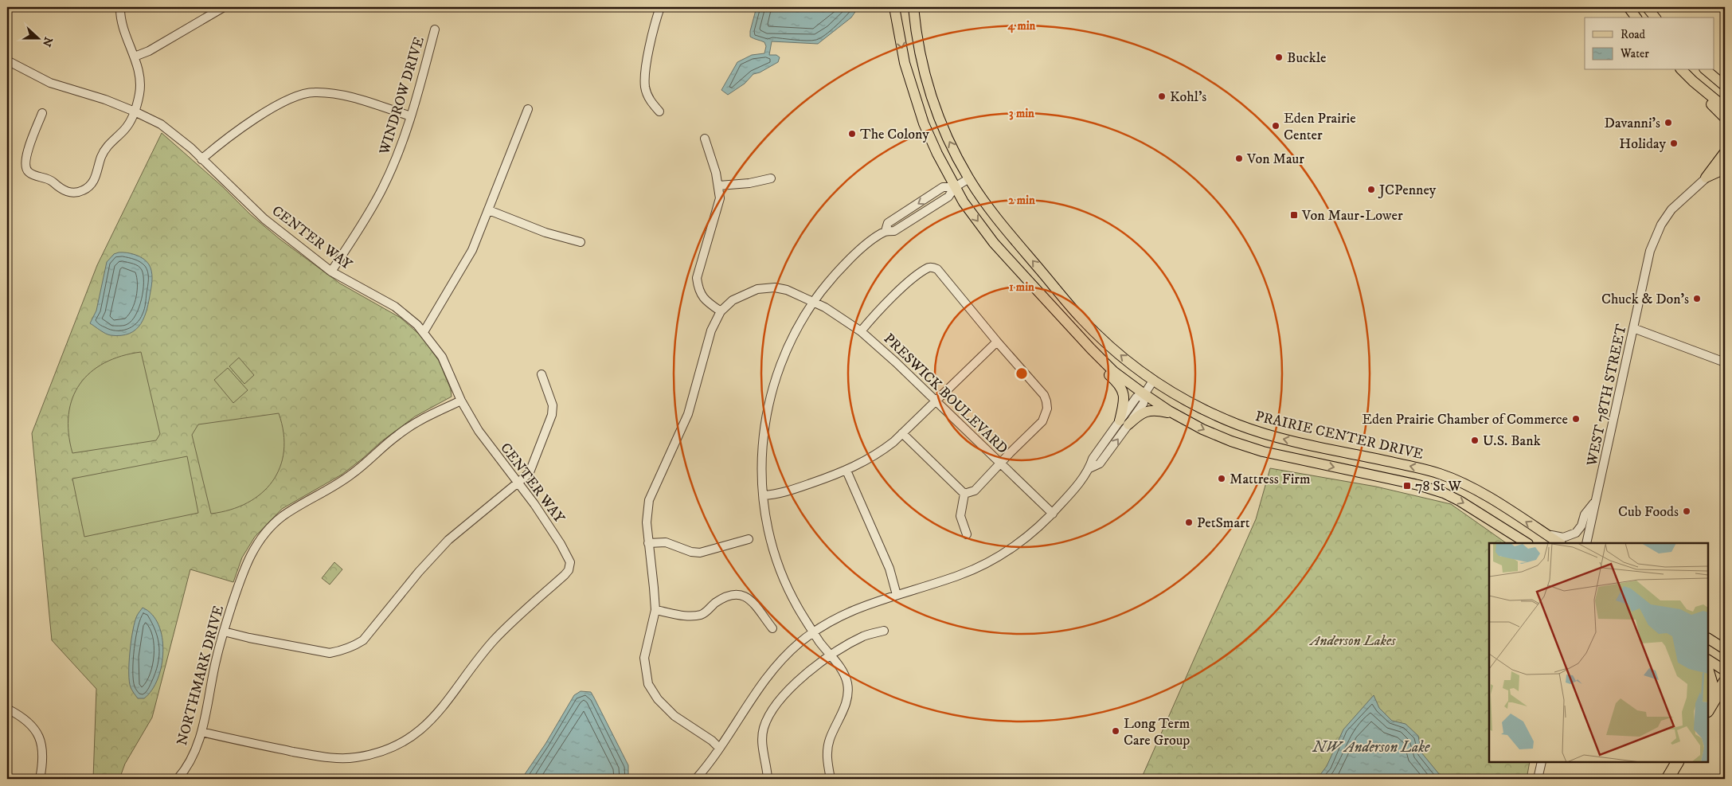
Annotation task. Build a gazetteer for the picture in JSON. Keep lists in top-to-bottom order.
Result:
{
  "streets": {
    "main road": ["PRAIRIE CENTER DRIVE"],
    "street": [
      "WINDROW DRIVE",
      "CENTER WAY",
      "PRESWICK BOULEVARD",
      "WEST 78TH STREET",
      "NORTHMARK DRIVE"
    ]
  },
  "crossings": [
    ["WINDROW DRIVE", "CENTER WAY"],
    ["CENTER WAY", "NORTHMARK DRIVE"]
  ],
  "water": ["NW Anderson Lake"],
  "parks": ["Anderson Lakes"],
  "places": {
    "other": [
      "Buckle",
      "Kohl's",
      "Davanni's",
      "Eden Prairie Center",
      "The Colony",
      "Holiday",
      "Von Maur",
      "JCPenney",
      "Chuck & Don's",
      "Eden Prairie Chamber of Commerce",
      "U.S. Bank",
      "Mattress Firm",
      "Cub Foods",
      "PetSmart",
      "Long Term Care Group"
    ],
    "transit": ["Von Maur-Lower", "78 St W"]
  },
  "legend": ["Road", "Water"],
  "north": "right",
  "rings": [
    "4 min",
    "3 min",
    "2 min",
    "1 min"
  ]
}
